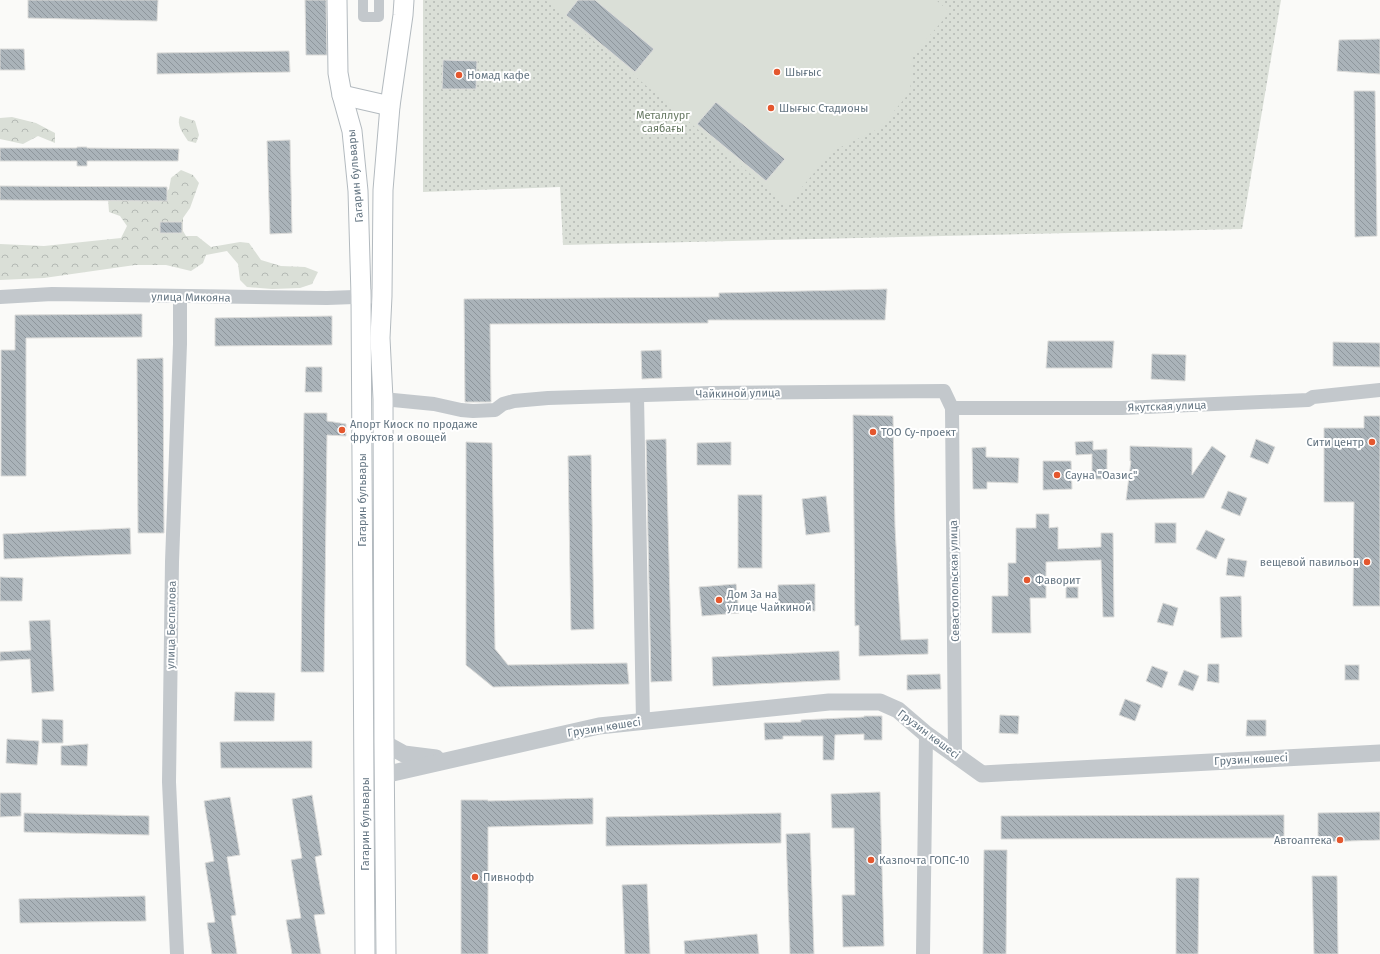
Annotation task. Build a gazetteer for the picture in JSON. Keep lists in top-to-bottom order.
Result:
{
  "streets": {
    "main road": ["Гагарин бульвары"],
    "street": [
      "улица Микояна",
      "Чайкиной улица",
      "Якутская улица",
      "Севастопольская улица",
      "улица Беспалова",
      "Грузин көшесі"
    ]
  },
  "crossings": [
    ["Гагарин бульвары", "улица Микояна"],
    ["Гагарин бульвары", "Чайкиной улица"],
    ["Гагарин бульвары", "Грузин көшесі"],
    ["улица Микояна", "улица Беспалова"],
    ["Чайкиной улица", "Якутская улица"],
    ["Чайкиной улица", "Севастопольская улица"],
    ["Якутская улица", "Севастопольская улица"],
    ["Севастопольская улица", "Грузин көшесі"]
  ],
  "parks": ["Металлург саябағы"],
  "places": [
    "Шығыс",
    "Номад кафе",
    "Шығыс Стадионы",
    "Апорт Киоск по продаже фруктов и овощей",
    "ТОО Су-проект",
    "Сити центр",
    "Сауна \"Оазис\"",
    "вещевой павильон",
    "Фаворит",
    "Дом 3а на улице Чайкиной",
    "Автоаптека",
    "Казпочта ГОПС-10",
    "Пивнофф"
  ]
}
